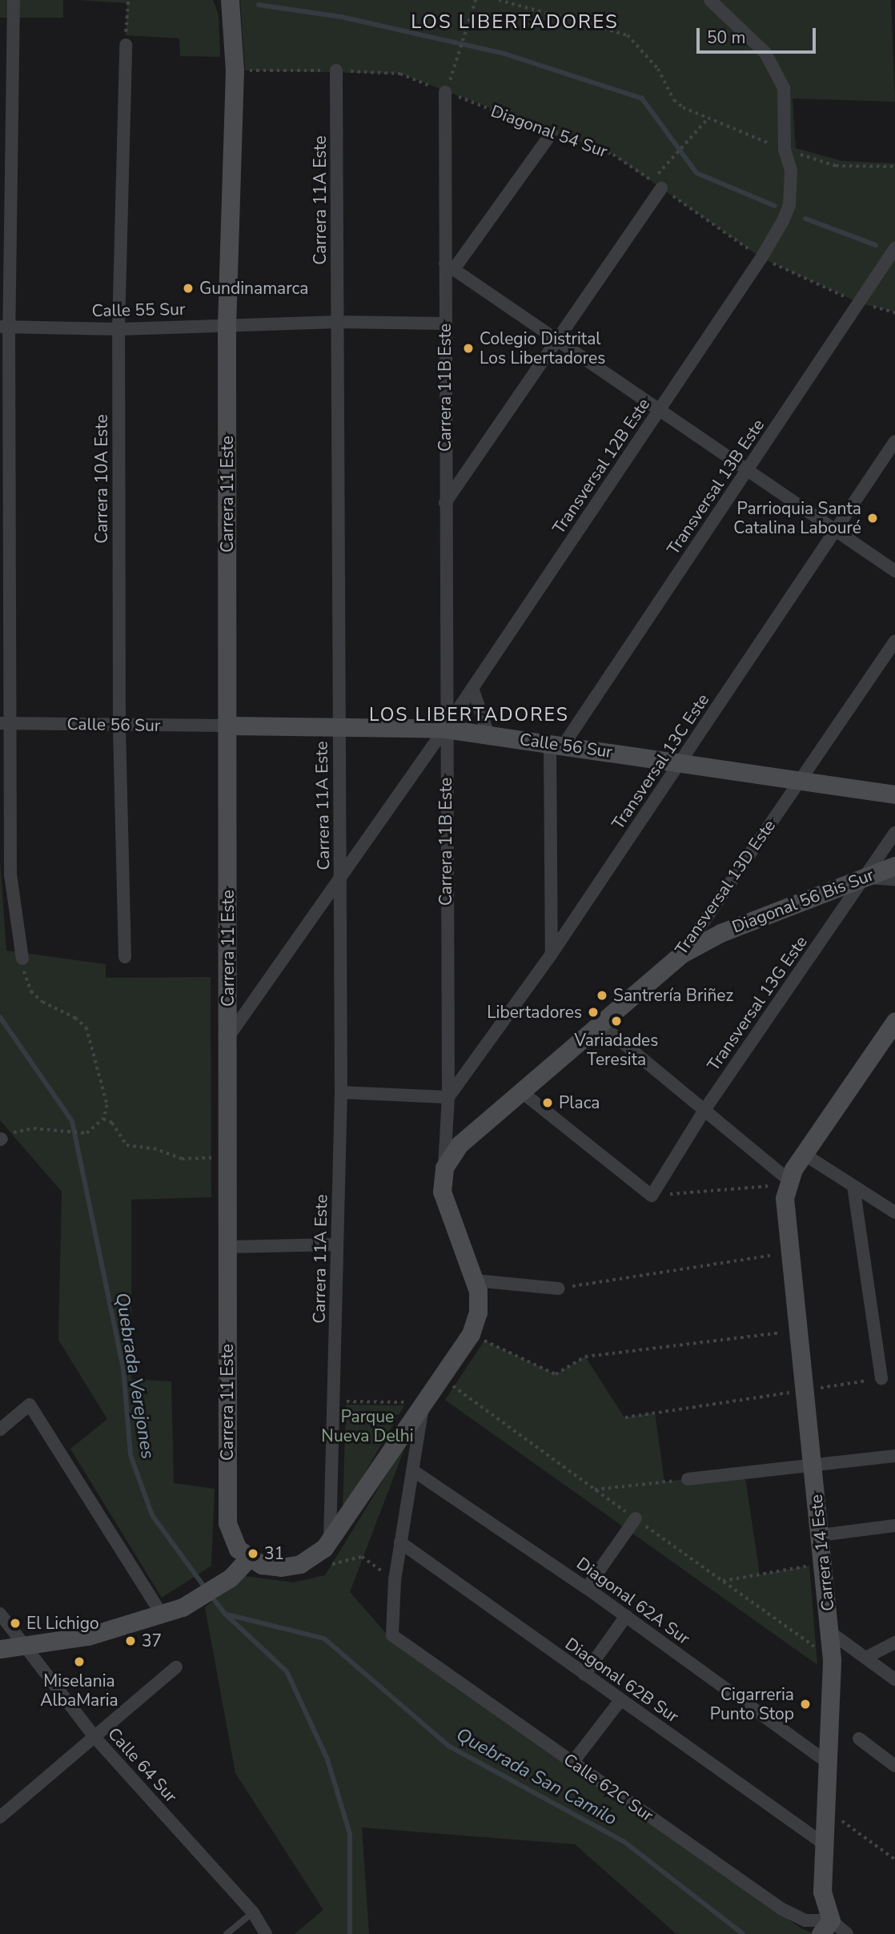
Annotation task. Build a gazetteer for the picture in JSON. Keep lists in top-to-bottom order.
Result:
{
  "streets": {
    "street": [
      "Carrera 11A Este",
      "Calle 55 Sur",
      "Carrera 11B Este",
      "Transversal 12B Este",
      "Carrera 10A Este",
      "Transversal 13B Este",
      "Carrera 11 Este",
      "Calle 56 Sur",
      "Transversal 13C Este",
      "Transversal 13D Este",
      "Diagonal 56 Bis Sur",
      "Transversal 13G Este",
      "Carrera 14 Este",
      "Diagonal 62A Sur",
      "Diagonal 62B Sur",
      "Calle 64 Sur",
      "Calle 62C Sur"
    ],
    "path": ["Diagonal 54 Sur"]
  },
  "crossings": [
    ["Diagonal 54 Sur", "Carrera 11A Este"],
    ["Diagonal 54 Sur", "Carrera 11B Este"],
    ["Diagonal 54 Sur", "Transversal 12B Este"],
    ["Diagonal 54 Sur", "Transversal 13B Este"],
    ["Diagonal 54 Sur", "Carrera 11 Este"],
    ["Carrera 11A Este", "Calle 55 Sur"],
    ["Carrera 11A Este", "Carrera 11B Este"],
    ["Carrera 11A Este", "Transversal 12B Este"],
    ["Carrera 11A Este", "Calle 56 Sur"],
    ["Calle 55 Sur", "Carrera 11B Este"],
    ["Calle 55 Sur", "Carrera 10A Este"],
    ["Calle 55 Sur", "Carrera 11 Este"],
    ["Carrera 11B Este", "Transversal 12B Este"],
    ["Carrera 11B Este", "Calle 56 Sur"],
    ["Carrera 11B Este", "Transversal 13C Este"],
    ["Carrera 11B Este", "Transversal 13D Este"],
    ["Transversal 12B Este", "Carrera 11 Este"],
    ["Transversal 12B Este", "Calle 56 Sur"],
    ["Carrera 10A Este", "Calle 56 Sur"],
    ["Transversal 13B Este", "Calle 56 Sur"],
    ["Carrera 11 Este", "Calle 56 Sur"],
    ["Calle 56 Sur", "Transversal 13C Este"],
    ["Calle 56 Sur", "Transversal 13D Este"],
    ["Transversal 13D Este", "Diagonal 56 Bis Sur"],
    ["Diagonal 56 Bis Sur", "Transversal 13G Este"],
    ["Carrera 14 Este", "Diagonal 62A Sur"],
    ["Carrera 14 Este", "Diagonal 62B Sur"],
    ["Carrera 14 Este", "Calle 62C Sur"]
  ],
  "districts": ["LOS LIBERTADORES", "LOS LIBERTADORES"],
  "water": ["Quebrada Verejones", "Quebrada San Camilo"],
  "parks": ["Parque Nueva Delhi"],
  "places": [
    "Gundinamarca",
    "Colegio Distrital Los Libertadores",
    "Parrioquia Santa Catalina Labouré",
    "Santrería Briñez",
    "Libertadores",
    "Variadades Teresita",
    "Placa",
    "31",
    "El Lichigo",
    "37",
    "Miselania AlbaMaria",
    "Cigarreria Punto Stop"
  ],
  "scale_bar": "50 m"
}
